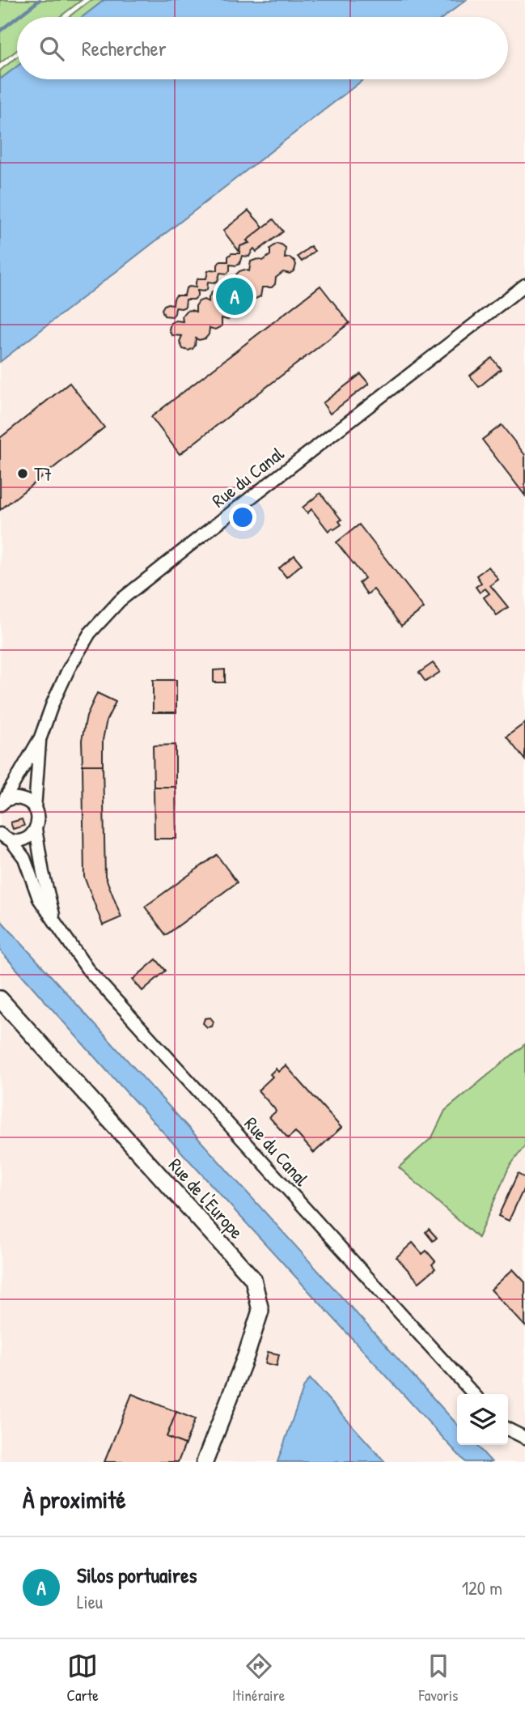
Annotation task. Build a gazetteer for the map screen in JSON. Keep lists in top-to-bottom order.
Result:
{
  "streets": {
    "street": ["Rue du Canal", "Rue de l'Europe"]
  },
  "places": ["T7"],
  "page": {
    "search": "Rechercher",
    "pins": "A",
    "heading": "À proximité",
    "list": [
      {
        "mark": "A",
        "name": "Silos portuaires",
        "note": "Lieu",
        "value": "120 m"
      }
    ],
    "nav": ["Carte", "Itinéraire", "Favoris"]
  }
}
